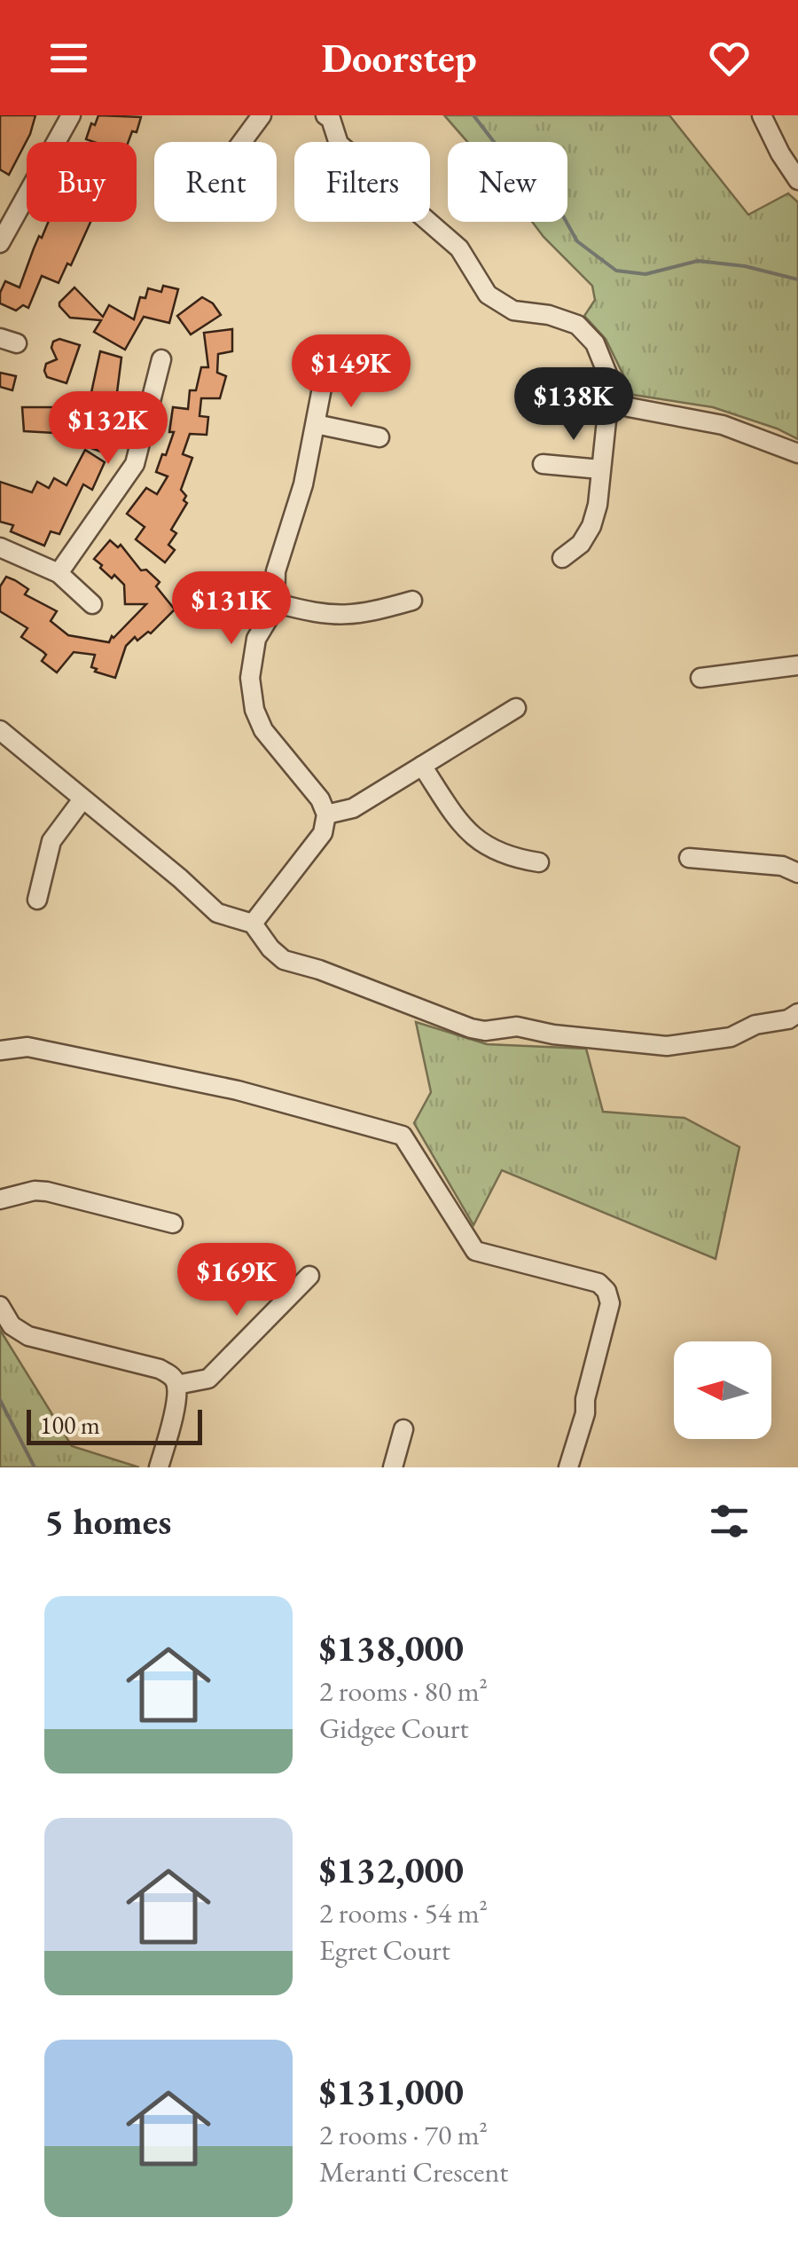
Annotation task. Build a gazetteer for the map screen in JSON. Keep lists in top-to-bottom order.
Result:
{
  "scale_bar": "100 m",
  "north": "left",
  "page": {
    "header": "Doorstep",
    "chip": [
      "Buy",
      "Rent",
      "Filters",
      "New"
    ],
    "price": [
      "$149K",
      "$138K",
      "$132K",
      "$131K",
      "$169K"
    ],
    "scale": "100 m",
    "heading": "5 homes",
    "list": [
      {
        "name": "$138,000",
        "note": "2 rooms · 80 m² · Gidgee Court"
      },
      {
        "name": "$132,000",
        "note": "2 rooms · 54 m² · Egret Court"
      },
      {
        "name": "$131,000",
        "note": "2 rooms · 70 m² · Meranti Crescent"
      }
    ]
  }
}
